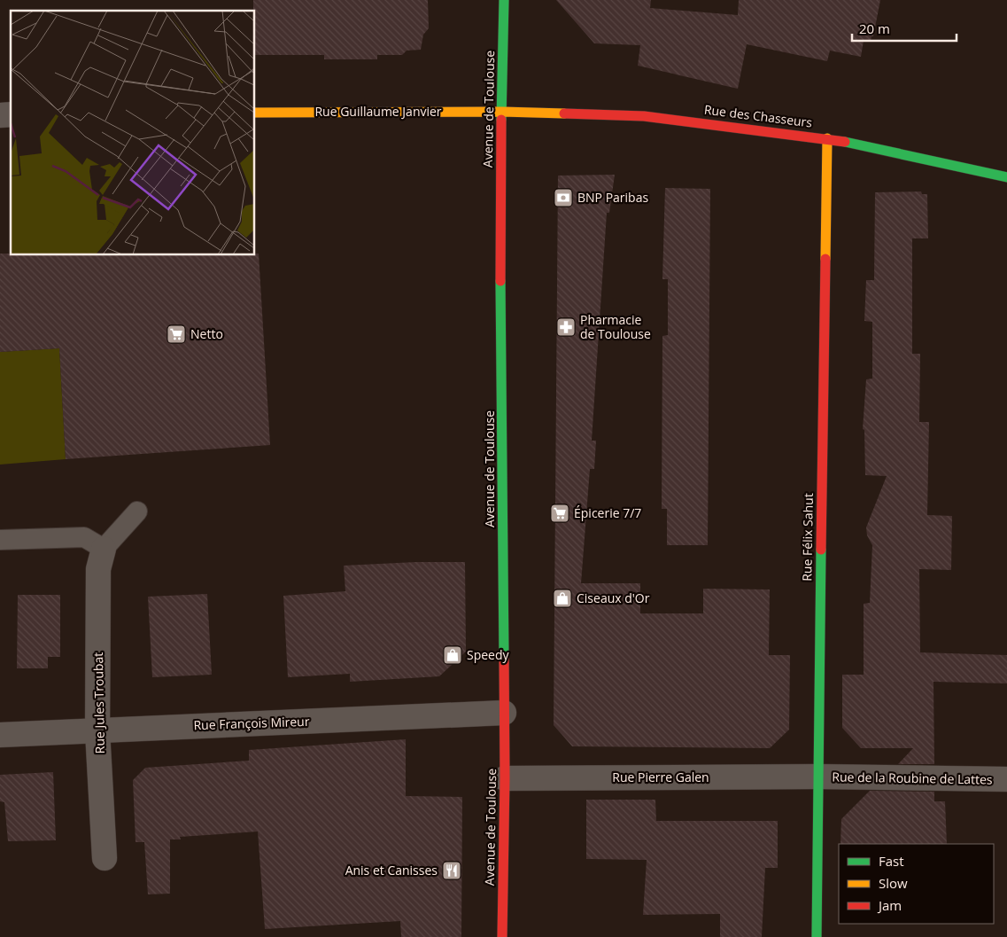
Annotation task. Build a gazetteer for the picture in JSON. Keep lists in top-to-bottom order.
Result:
{
  "streets": {
    "street": [
      "Avenue de Toulouse",
      "Rue Guillaume Janvier",
      "Rue des Chasseurs",
      "Rue Félix Sahut",
      "Rue Jules Troubat",
      "Rue François Mireur",
      "Rue Pierre Galen",
      "Rue de la Roubine de Lattes"
    ]
  },
  "crossings": [
    ["Avenue de Toulouse", "Rue Guillaume Janvier"],
    ["Avenue de Toulouse", "Rue des Chasseurs"],
    ["Avenue de Toulouse", "Rue François Mireur"],
    ["Avenue de Toulouse", "Rue Pierre Galen"],
    ["Rue Guillaume Janvier", "Rue des Chasseurs"],
    ["Rue des Chasseurs", "Rue Félix Sahut"],
    ["Rue Félix Sahut", "Rue Pierre Galen"],
    ["Rue Félix Sahut", "Rue de la Roubine de Lattes"],
    ["Rue Jules Troubat", "Rue François Mireur"],
    ["Rue Pierre Galen", "Rue de la Roubine de Lattes"]
  ],
  "places": {
    "bank": ["BNP Paribas"],
    "pharmacy": ["Pharmacie de Toulouse"],
    "supermarket": ["Netto", "Épicerie 7/7"],
    "shop": ["Ciseaux d'Or", "Speedy"],
    "restaurant": ["Anis et Canisses"]
  },
  "legend": ["Fast", "Slow", "Jam"],
  "scale_bar": "20 m"
}
